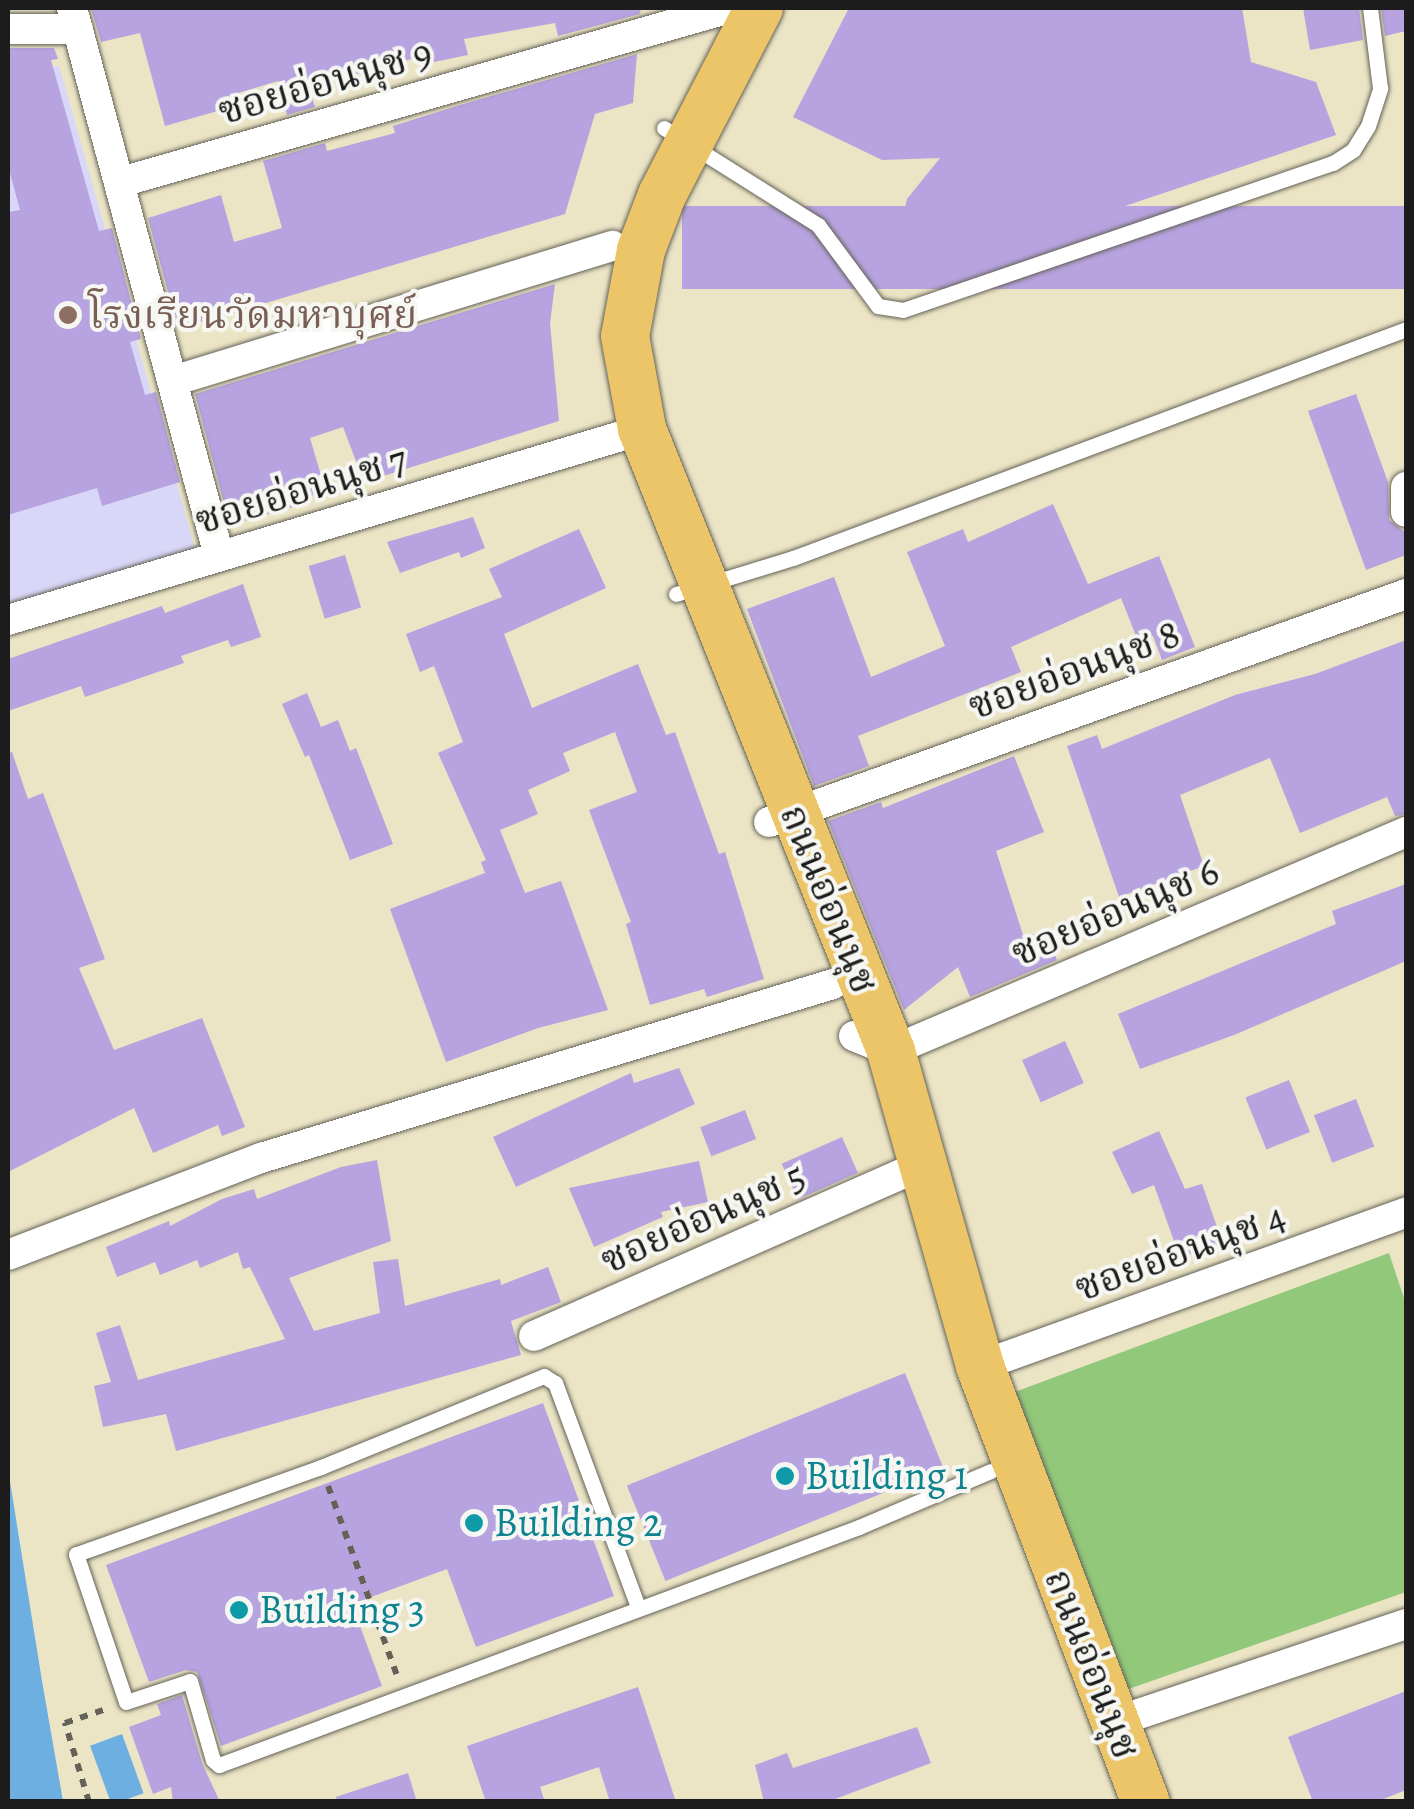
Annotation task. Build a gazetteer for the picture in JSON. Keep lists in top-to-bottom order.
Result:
{
  "streets": {
    "main road": ["ถนนอ่อนนุช"],
    "street": [
      "ซอยอ่อนนุช 9",
      "ซอยอ่อนนุช 7",
      "ซอยอ่อนนุช 8",
      "ซอยอ่อนนุช 6",
      "ซอยอ่อนนุช 5",
      "ซอยอ่อนนุช 4"
    ]
  },
  "crossings": [
    ["ซอยอ่อนนุช 9", "ถนนอ่อนนุช"],
    ["ซอยอ่อนนุช 7", "ถนนอ่อนนุช"],
    ["ซอยอ่อนนุช 8", "ถนนอ่อนนุช"],
    ["ถนนอ่อนนุช", "ซอยอ่อนนุช 6"],
    ["ถนนอ่อนนุช", "ซอยอ่อนนุช 5"],
    ["ถนนอ่อนนุช", "ซอยอ่อนนุช 4"]
  ],
  "places": [
    "โรงเรียนวัดมหาบุศย์",
    "Building 1",
    "Building 2",
    "Building 3"
  ]
}
